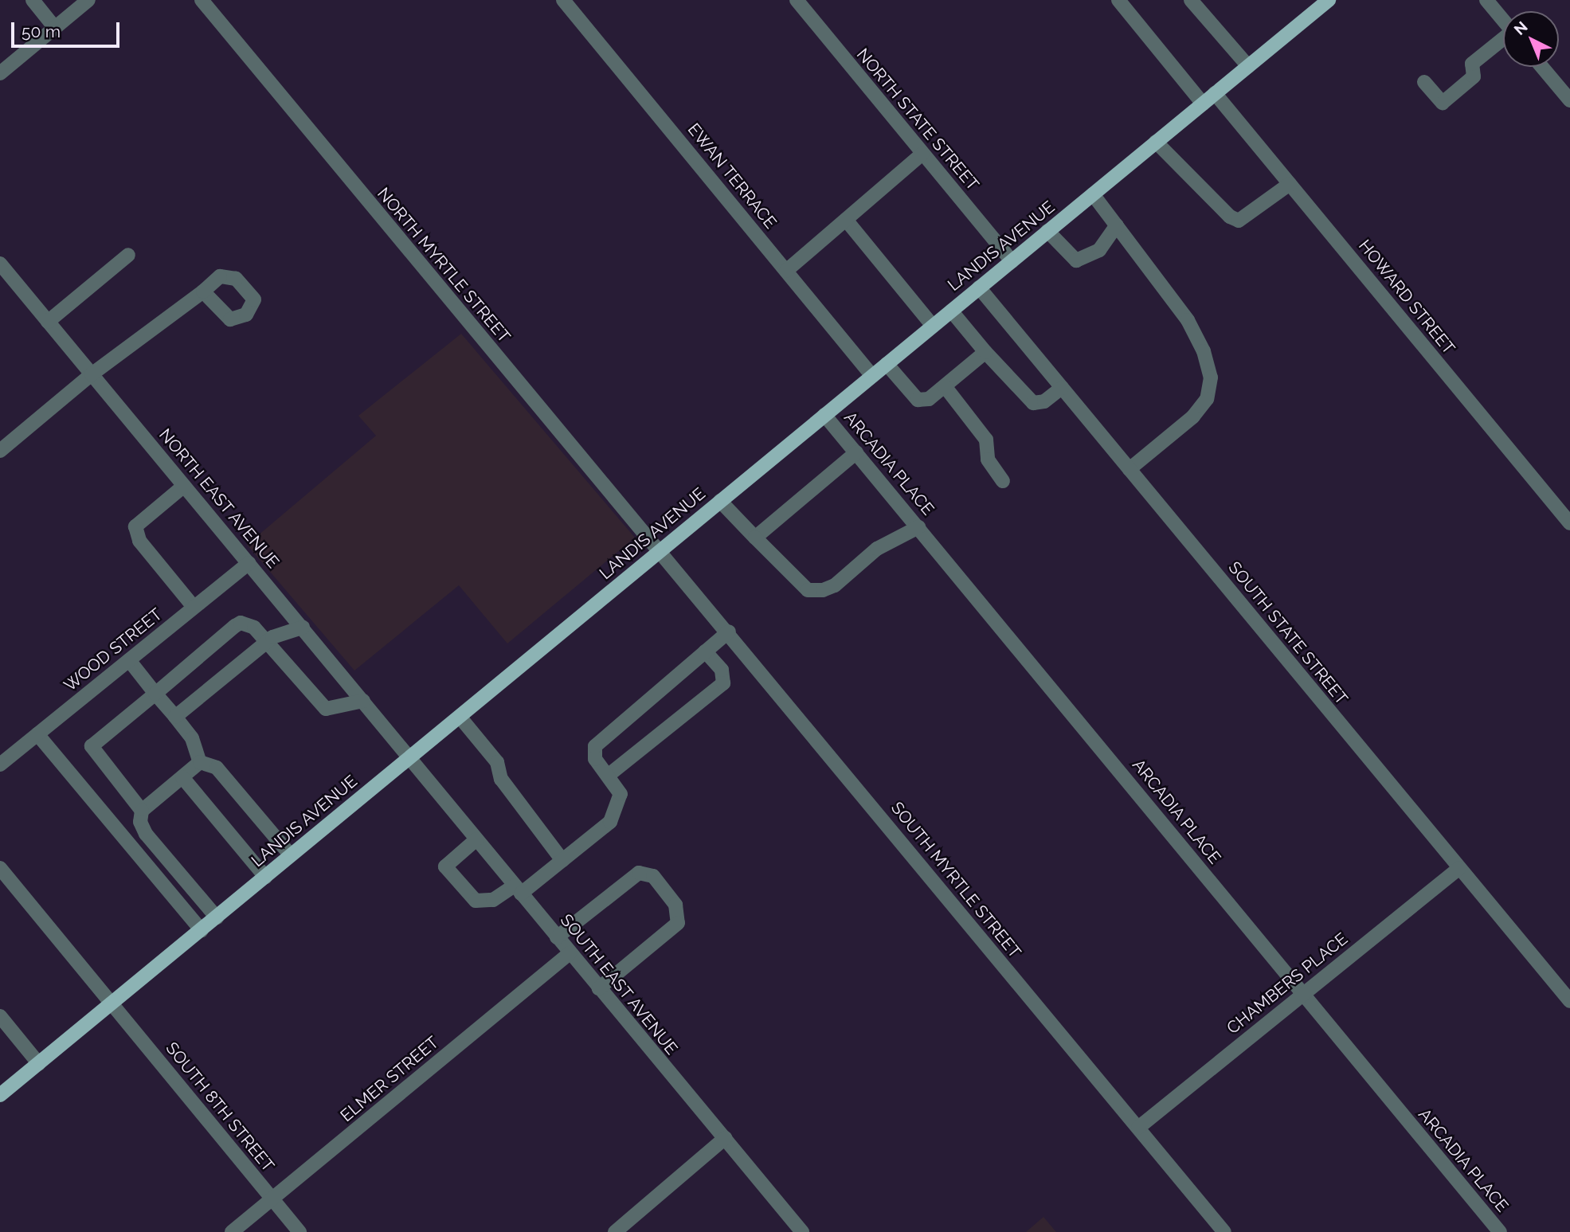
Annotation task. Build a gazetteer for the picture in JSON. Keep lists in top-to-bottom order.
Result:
{
  "streets": {
    "main road": ["LANDIS AVENUE"],
    "street": [
      "NORTH STATE STREET",
      "EWAN TERRACE",
      "NORTH MYRTLE STREET",
      "HOWARD STREET",
      "ARCADIA PLACE",
      "NORTH EAST AVENUE",
      "SOUTH STATE STREET",
      "WOOD STREET",
      "SOUTH MYRTLE STREET",
      "CHAMBERS PLACE",
      "SOUTH EAST AVENUE",
      "ELMER STREET",
      "SOUTH 8TH STREET"
    ]
  },
  "crossings": [
    ["NORTH STATE STREET", "LANDIS AVENUE"],
    ["EWAN TERRACE", "LANDIS AVENUE"],
    ["LANDIS AVENUE", "NORTH MYRTLE STREET"],
    ["LANDIS AVENUE", "HOWARD STREET"],
    ["LANDIS AVENUE", "ARCADIA PLACE"],
    ["LANDIS AVENUE", "NORTH EAST AVENUE"],
    ["LANDIS AVENUE", "SOUTH STATE STREET"],
    ["LANDIS AVENUE", "SOUTH MYRTLE STREET"],
    ["LANDIS AVENUE", "SOUTH EAST AVENUE"],
    ["LANDIS AVENUE", "SOUTH 8TH STREET"],
    ["NORTH MYRTLE STREET", "SOUTH MYRTLE STREET"],
    ["ARCADIA PLACE", "CHAMBERS PLACE"],
    ["NORTH EAST AVENUE", "WOOD STREET"],
    ["NORTH EAST AVENUE", "SOUTH EAST AVENUE"],
    ["SOUTH STATE STREET", "CHAMBERS PLACE"],
    ["SOUTH MYRTLE STREET", "CHAMBERS PLACE"],
    ["SOUTH EAST AVENUE", "ELMER STREET"],
    ["ELMER STREET", "SOUTH 8TH STREET"]
  ],
  "scale_bar": "50 m",
  "north": "top left"
}
